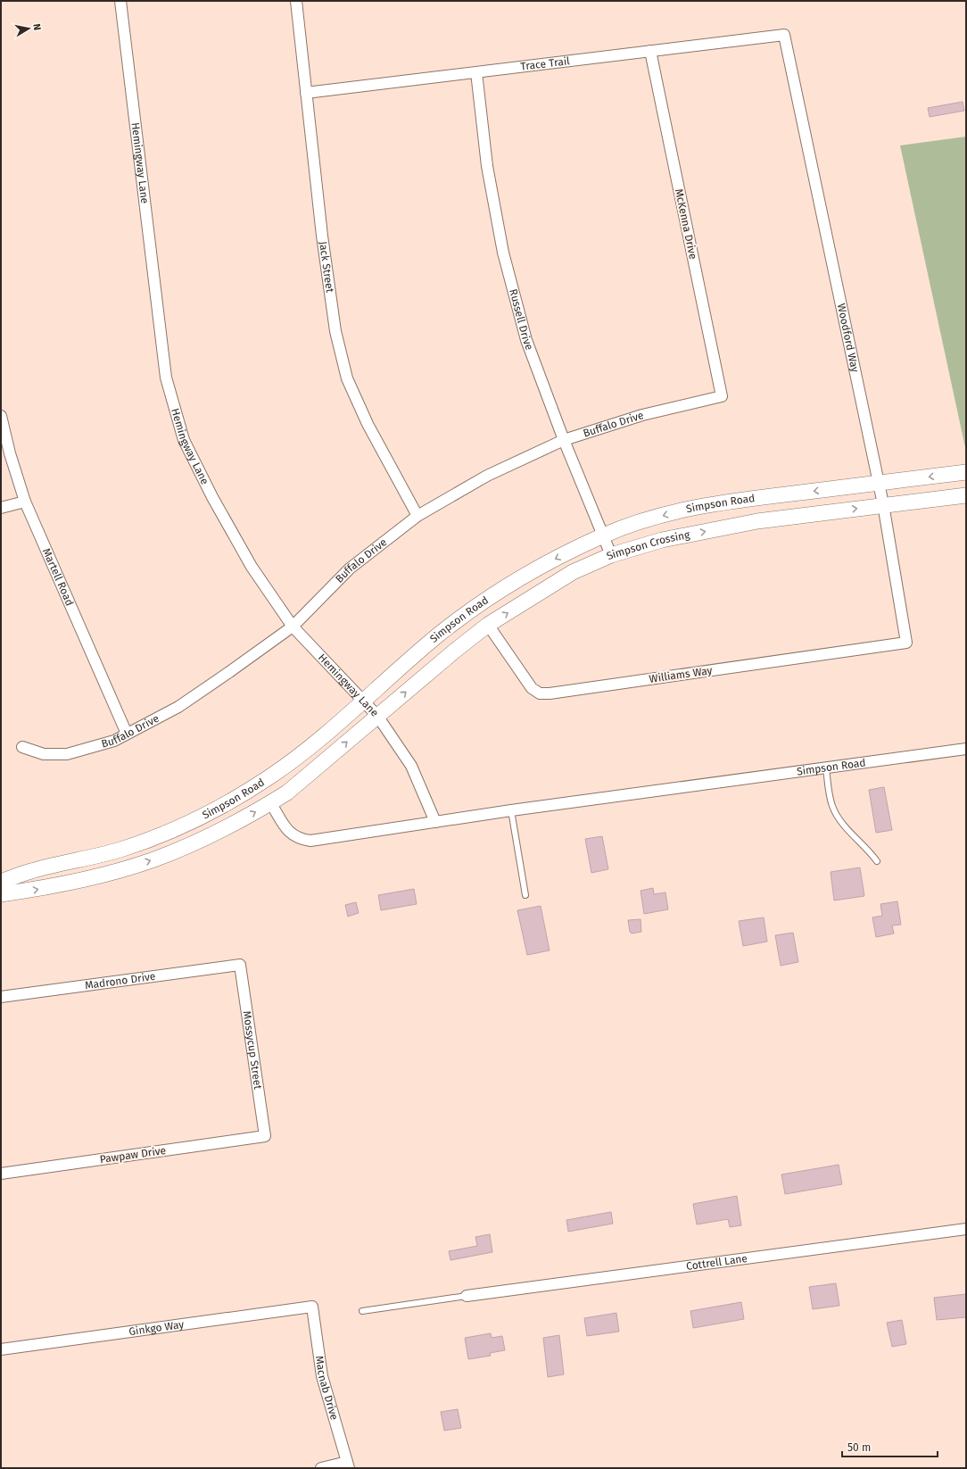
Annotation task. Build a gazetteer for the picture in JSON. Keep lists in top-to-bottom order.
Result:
{
  "streets": {
    "street": [
      "Trace Trail",
      "Hemingway Lane",
      "McKenna Drive",
      "Jack Street",
      "Russell Drive",
      "Woodford Way",
      "Buffalo Drive",
      "Simpson Road",
      "Simpson Crossing",
      "Martell Road",
      "Williams Way",
      "Madrono Drive",
      "Mossycup Street",
      "Pawpaw Drive",
      "Cottrell Lane",
      "Ginkgo Way",
      "Macnab Drive"
    ]
  },
  "crossings": [
    ["Trace Trail", "McKenna Drive"],
    ["Trace Trail", "Jack Street"],
    ["Trace Trail", "Russell Drive"],
    ["Trace Trail", "Woodford Way"],
    ["Hemingway Lane", "Buffalo Drive"],
    ["Hemingway Lane", "Simpson Road"],
    ["Hemingway Lane", "Simpson Crossing"],
    ["McKenna Drive", "Buffalo Drive"],
    ["Jack Street", "Buffalo Drive"],
    ["Russell Drive", "Buffalo Drive"],
    ["Russell Drive", "Simpson Road"],
    ["Russell Drive", "Simpson Crossing"],
    ["Woodford Way", "Simpson Road"],
    ["Woodford Way", "Simpson Crossing"],
    ["Woodford Way", "Williams Way"],
    ["Buffalo Drive", "Martell Road"],
    ["Simpson Road", "Simpson Crossing"],
    ["Simpson Crossing", "Williams Way"],
    ["Madrono Drive", "Mossycup Street"],
    ["Mossycup Street", "Pawpaw Drive"],
    ["Ginkgo Way", "Macnab Drive"]
  ],
  "one_way": ["Simpson Crossing"],
  "scale_bar": "50 m",
  "north": "right"
}
